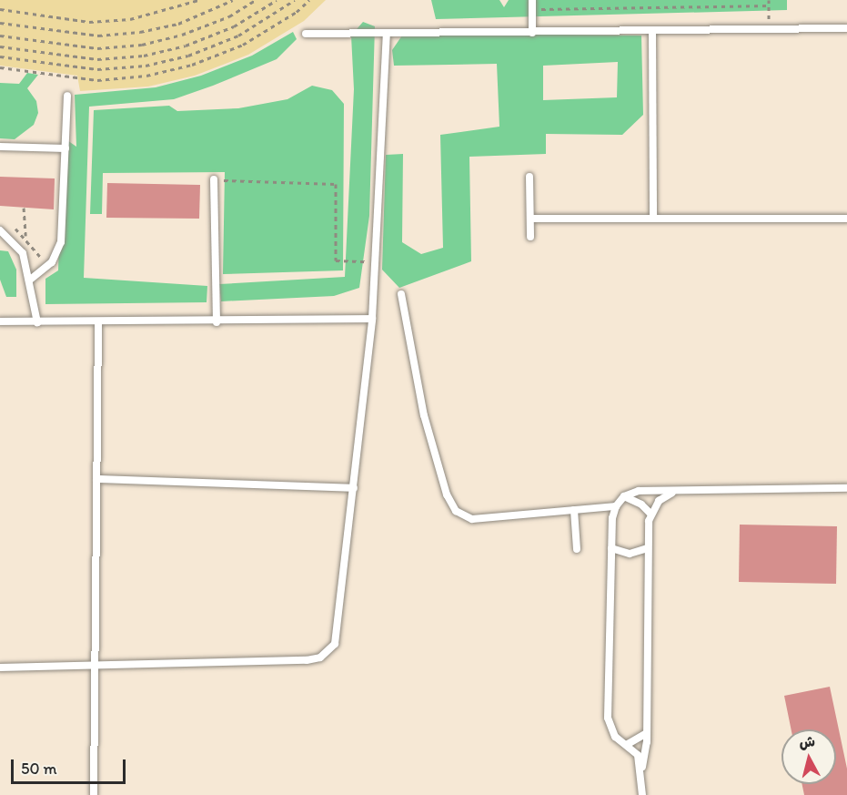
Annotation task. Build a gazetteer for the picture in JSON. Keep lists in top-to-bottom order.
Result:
{
  "scale_bar": "50 m",
  "north": "top"
}
